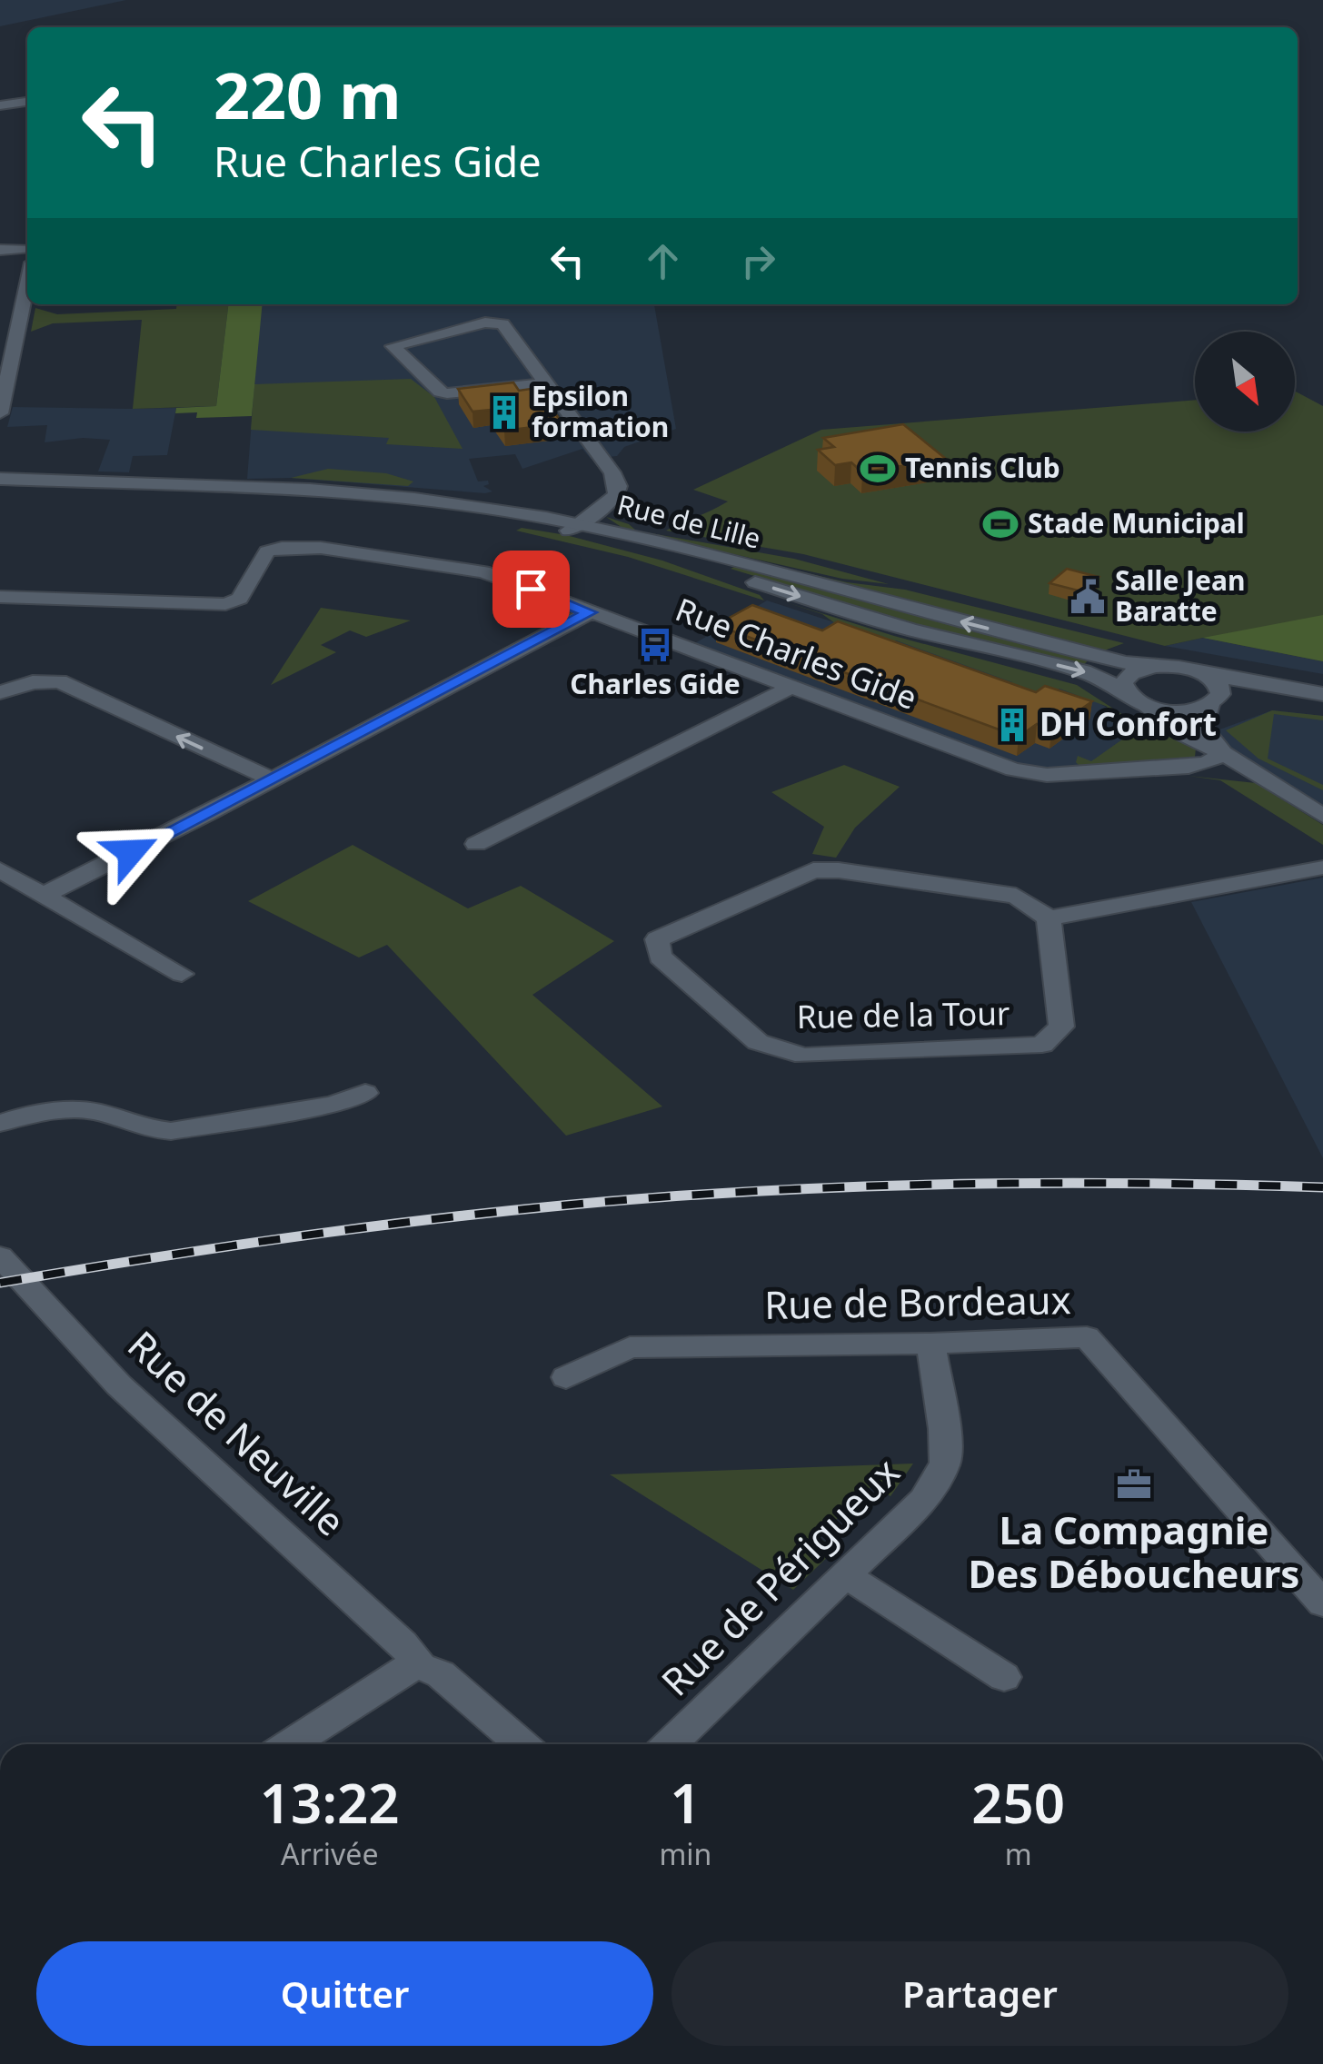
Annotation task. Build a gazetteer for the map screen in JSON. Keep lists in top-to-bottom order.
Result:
{
  "streets": {
    "street": [
      "Rue de Lille",
      "Rue Charles Gide",
      "Rue de la Tour",
      "Rue de Bordeaux",
      "Rue de Neuville",
      "Rue de Périgueux"
    ]
  },
  "crossings": [
    ["Rue de Lille", "Rue Charles Gide"],
    ["Rue de Bordeaux", "Rue de Périgueux"]
  ],
  "places": {
    "building": ["Epsilon formation", "DH Confort"],
    "sports": ["Tennis Club", "Stade Municipal"],
    "public building": ["Salle Jean Baratte"],
    "bus stop": ["Charles Gide"],
    "office": ["La Compagnie Des Déboucheurs"]
  },
  "north": "bottom right",
  "page": {
    "turn": ["220 m", "Rue Charles Gide"],
    "eta": [
      "13:22",
      "Arrivée",
      "1",
      "min",
      "250",
      "m"
    ],
    "buttons": ["Quitter", "Partager"]
  }
}
